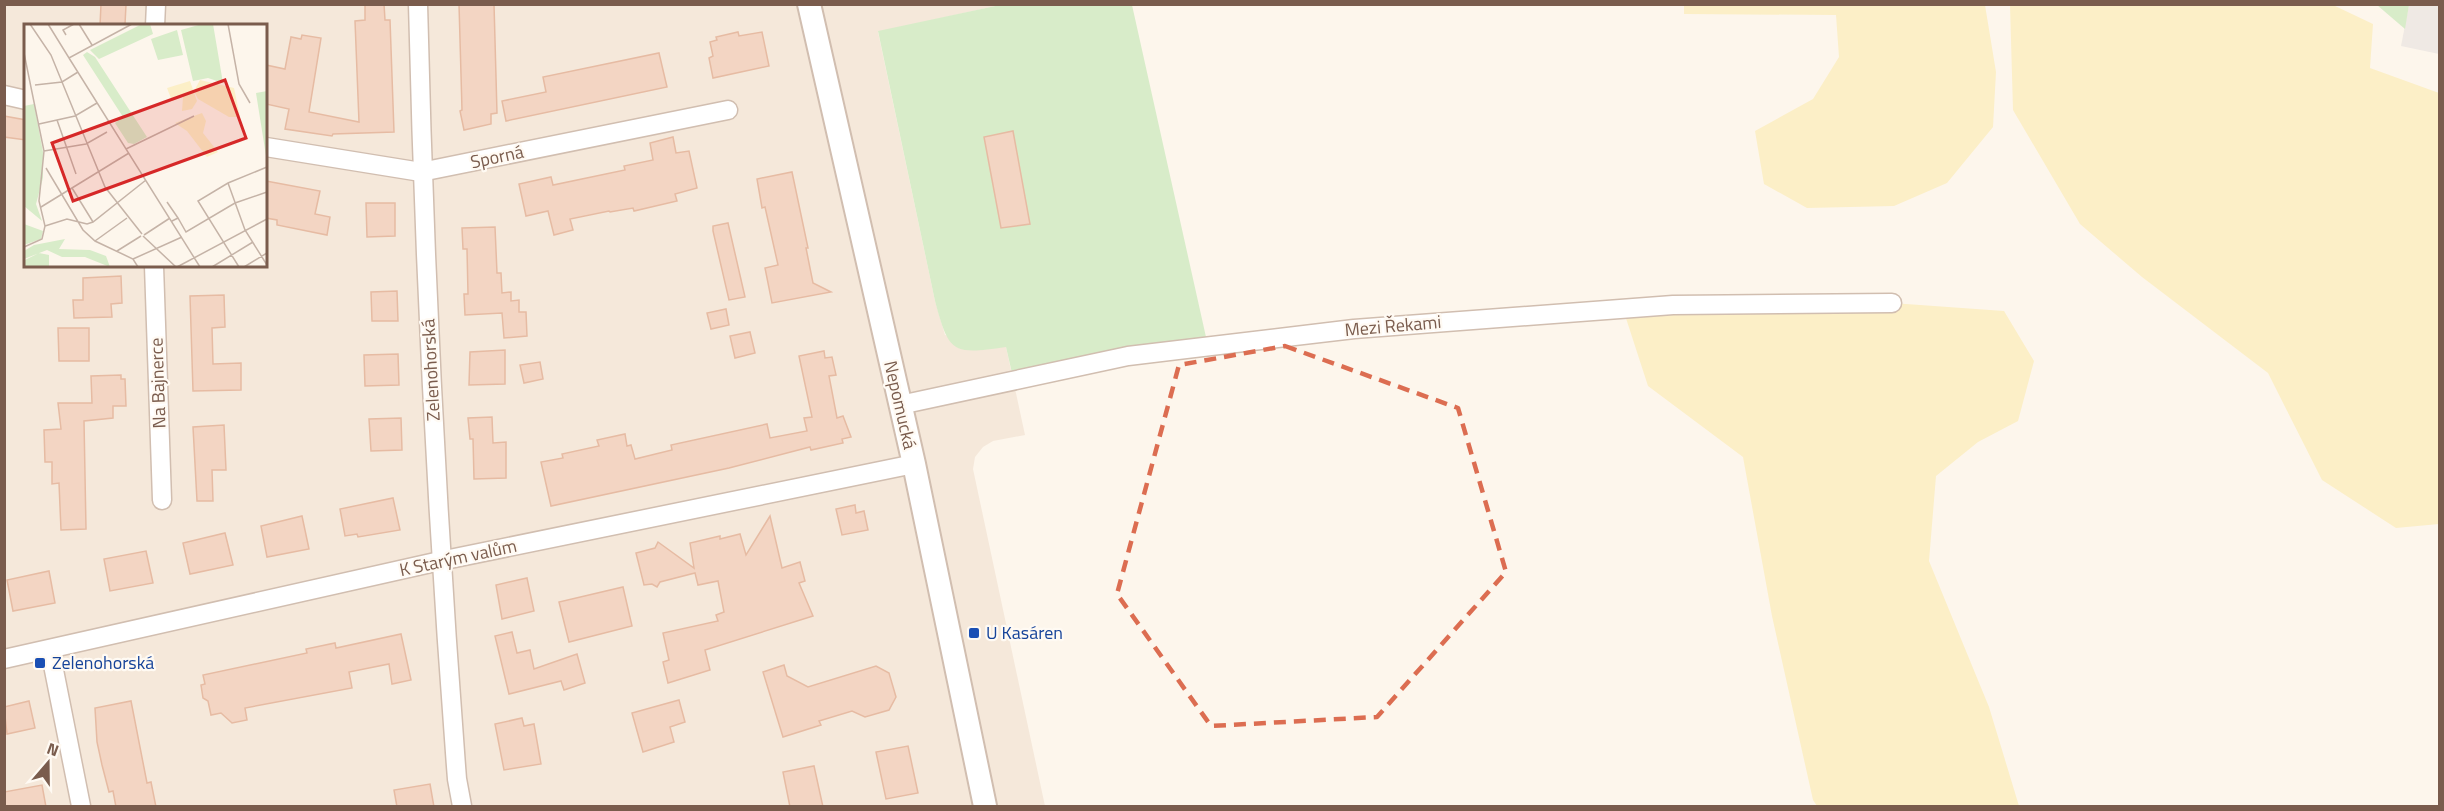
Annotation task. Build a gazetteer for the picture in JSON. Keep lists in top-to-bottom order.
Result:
{
  "streets": {
    "street": [
      "Sporná",
      "Mezi Řekami",
      "Zelenohorská",
      "Na Bajnerce",
      "Nepomucká",
      "K Starým valům"
    ]
  },
  "crossings": [
    ["Sporná", "Zelenohorská"],
    ["Mezi Řekami", "Nepomucká"],
    ["Zelenohorská", "K Starým valům"],
    ["Nepomucká", "K Starým valům"]
  ],
  "places": {
    "transit": ["U Kasáren", "Zelenohorská"]
  },
  "north": "top"
}
